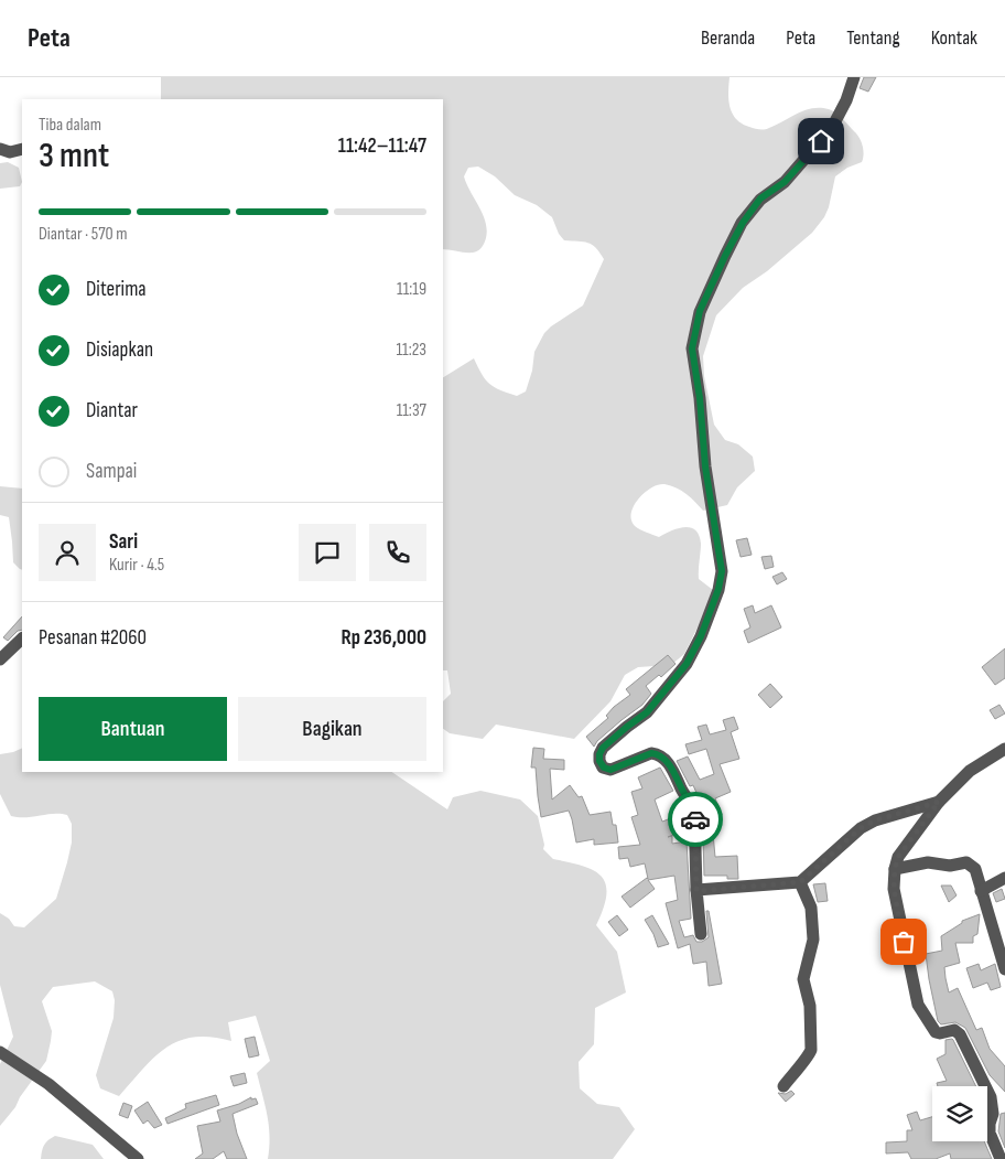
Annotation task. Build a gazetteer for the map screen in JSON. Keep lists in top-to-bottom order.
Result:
{
  "page": {
    "header": "Peta",
    "nav": [
      "Beranda",
      "Peta",
      "Tentang",
      "Kontak"
    ],
    "heading": ["3 mnt", "Tiba dalam", "11:42–11:47"],
    "panel": [
      "Sari",
      "Kurir · 4.5",
      "Pesanan #2060",
      "Rp 236,000"
    ],
    "bar": "Diantar · 570 m",
    "list": [
      ["Diterima", "11:19"],
      ["Disiapkan", "11:23"],
      ["Diantar", "11:37"],
      "Sampai"
    ],
    "buttons": ["Bantuan", "Bagikan"]
  }
}
